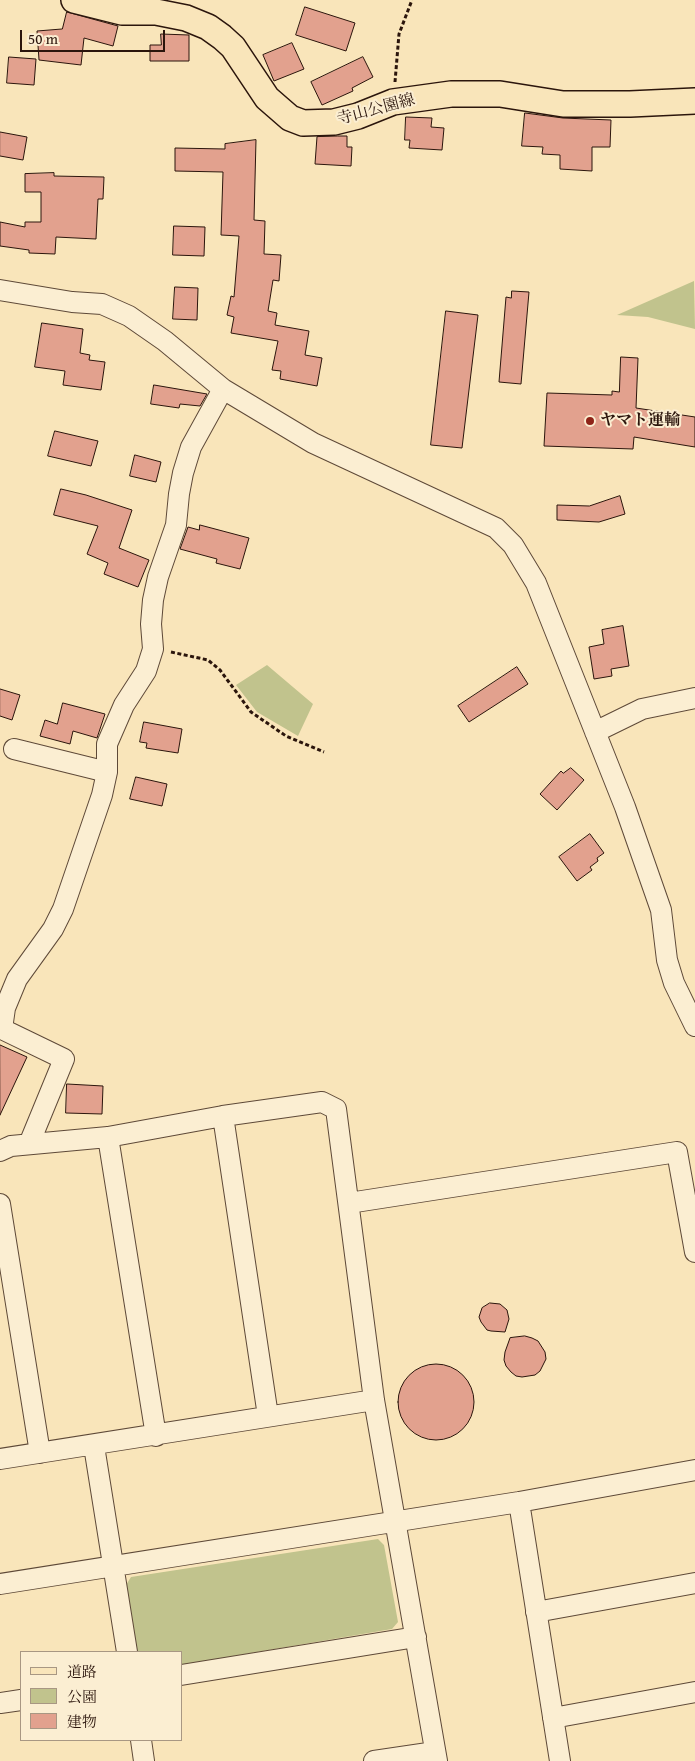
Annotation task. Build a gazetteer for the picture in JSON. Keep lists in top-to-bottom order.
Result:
{
  "streets": {
    "main road": ["寺山公園線"]
  },
  "places": ["ヤマト運輸"],
  "legend": ["道路", "公園", "建物"],
  "scale_bar": "50 m"
}
